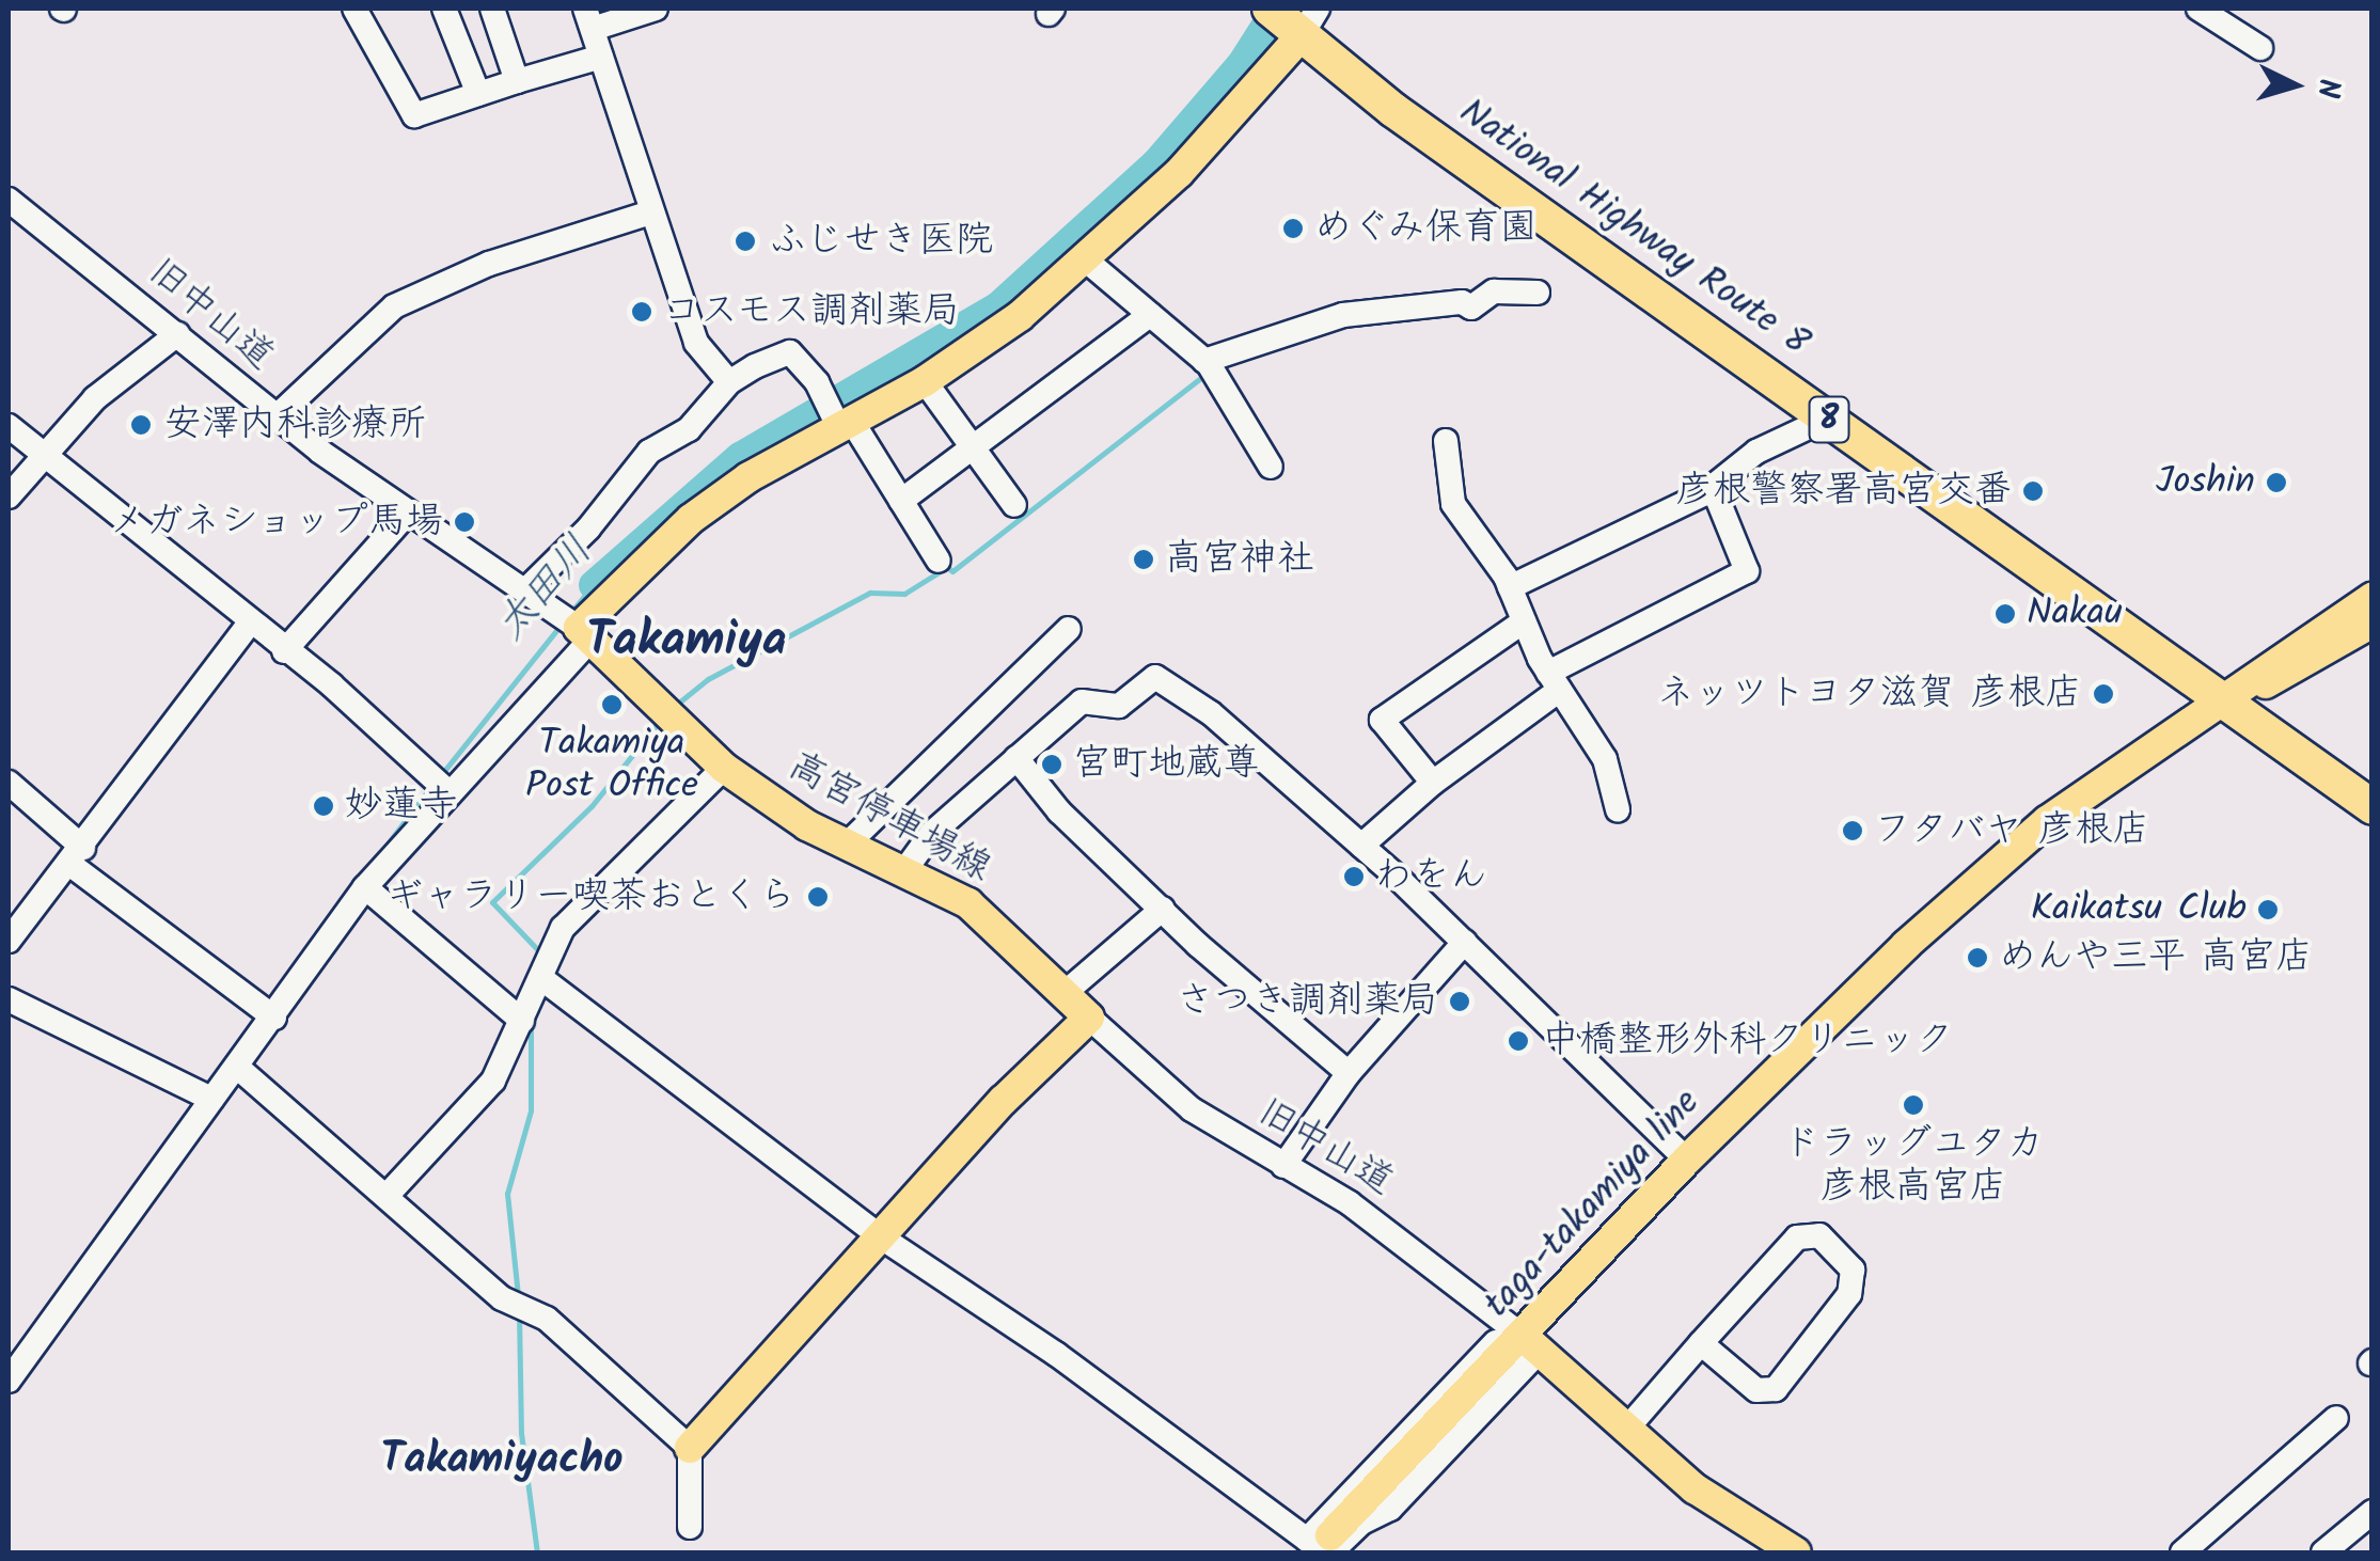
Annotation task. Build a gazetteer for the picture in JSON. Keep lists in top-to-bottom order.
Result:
{
  "streets": {
    "highway": ["National Highway Route 8", "8"],
    "main road": ["高宮停車場線", "taga-takamiya line"],
    "street": ["旧中山道"]
  },
  "crossings": [
    ["National Highway Route 8", "taga-takamiya line"],
    ["旧中山道", "高宮停車場線"],
    ["旧中山道", "taga-takamiya line"]
  ],
  "districts": ["Takamiya", "Takamiyacho"],
  "water": ["太田川"],
  "places": [
    "めぐみ保育園",
    "ふじせき医院",
    "コスモス調剤薬局",
    "安澤内科診療所",
    "Joshin",
    "彦根警察署高宮交番",
    "メガネショップ馬場",
    "高宮神社",
    "Nakau",
    "ネッツトヨタ滋賀 彦根店",
    "Takamiya Post Office",
    "宮町地蔵尊",
    "妙蓮寺",
    "フタバヤ 彦根店",
    "わをん",
    "ギャラリー喫茶おとくら",
    "Kaikatsu Club",
    "めんや三平 高宮店",
    "さつき調剤薬局",
    "中橋整形外科クリニック",
    "ドラッグユタカ 彦根高宮店"
  ],
  "north": "right"
}
